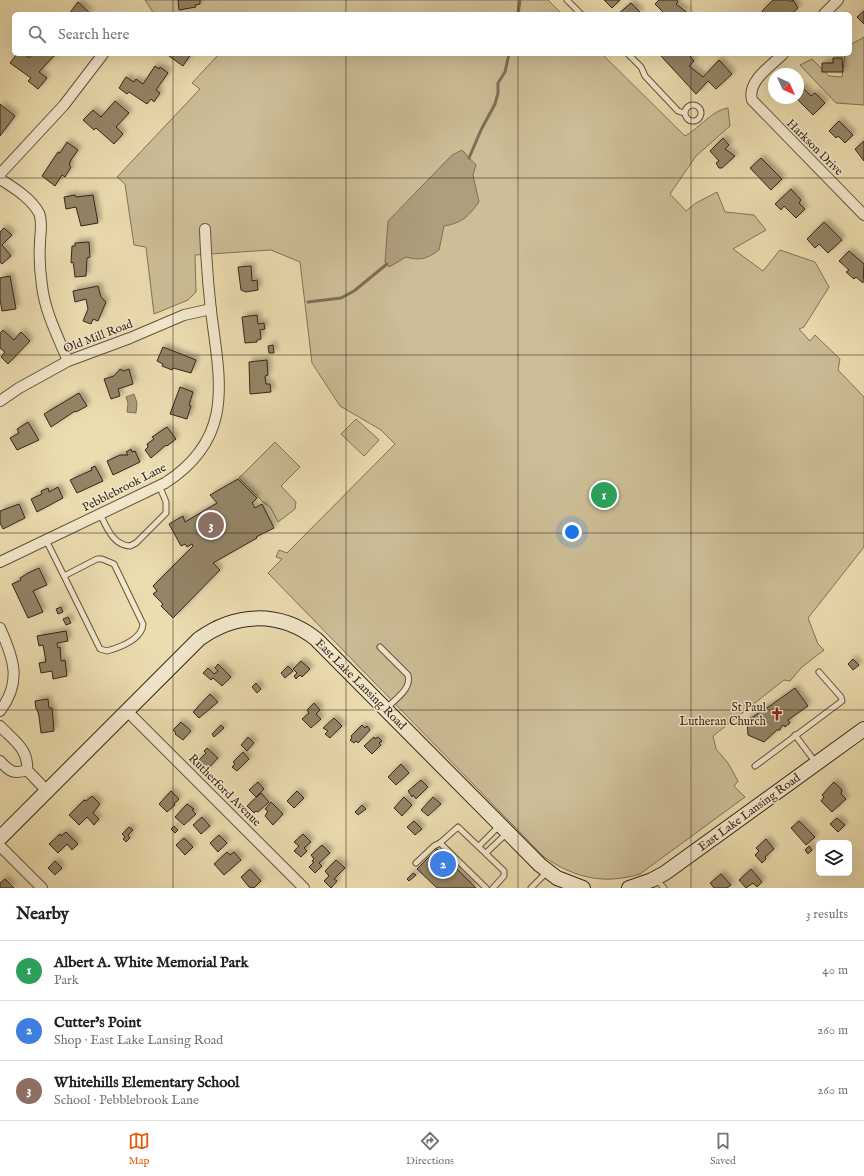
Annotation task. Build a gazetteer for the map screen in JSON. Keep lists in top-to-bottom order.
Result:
{
  "streets": {
    "main road": ["East Lake Lansing Road"],
    "street": [
      "Harkson Drive",
      "Old Mill Road",
      "Pebblebrook Lane",
      "Rutherford Avenue"
    ]
  },
  "crossings": [
    ["Old Mill Road", "Pebblebrook Lane"],
    ["East Lake Lansing Road", "Rutherford Avenue"]
  ],
  "places": {
    "church": ["St Paul Lutheran Church"]
  },
  "north": "bottom right",
  "page": {
    "search": "Search here",
    "pins": ["1", "3", "2"],
    "heading": ["Nearby", "3 results"],
    "list": [
      {
        "mark": "1",
        "name": "Albert A. White Memorial Park",
        "note": "Park",
        "value": "40 m"
      },
      {
        "mark": "2",
        "name": "Cutter's Point",
        "note": "Shop · East Lake Lansing Road",
        "value": "260 m"
      },
      {
        "mark": "3",
        "name": "Whitehills Elementary School",
        "note": "School · Pebblebrook Lane",
        "value": "260 m"
      }
    ],
    "nav": ["Map", "Directions", "Saved"]
  }
}
